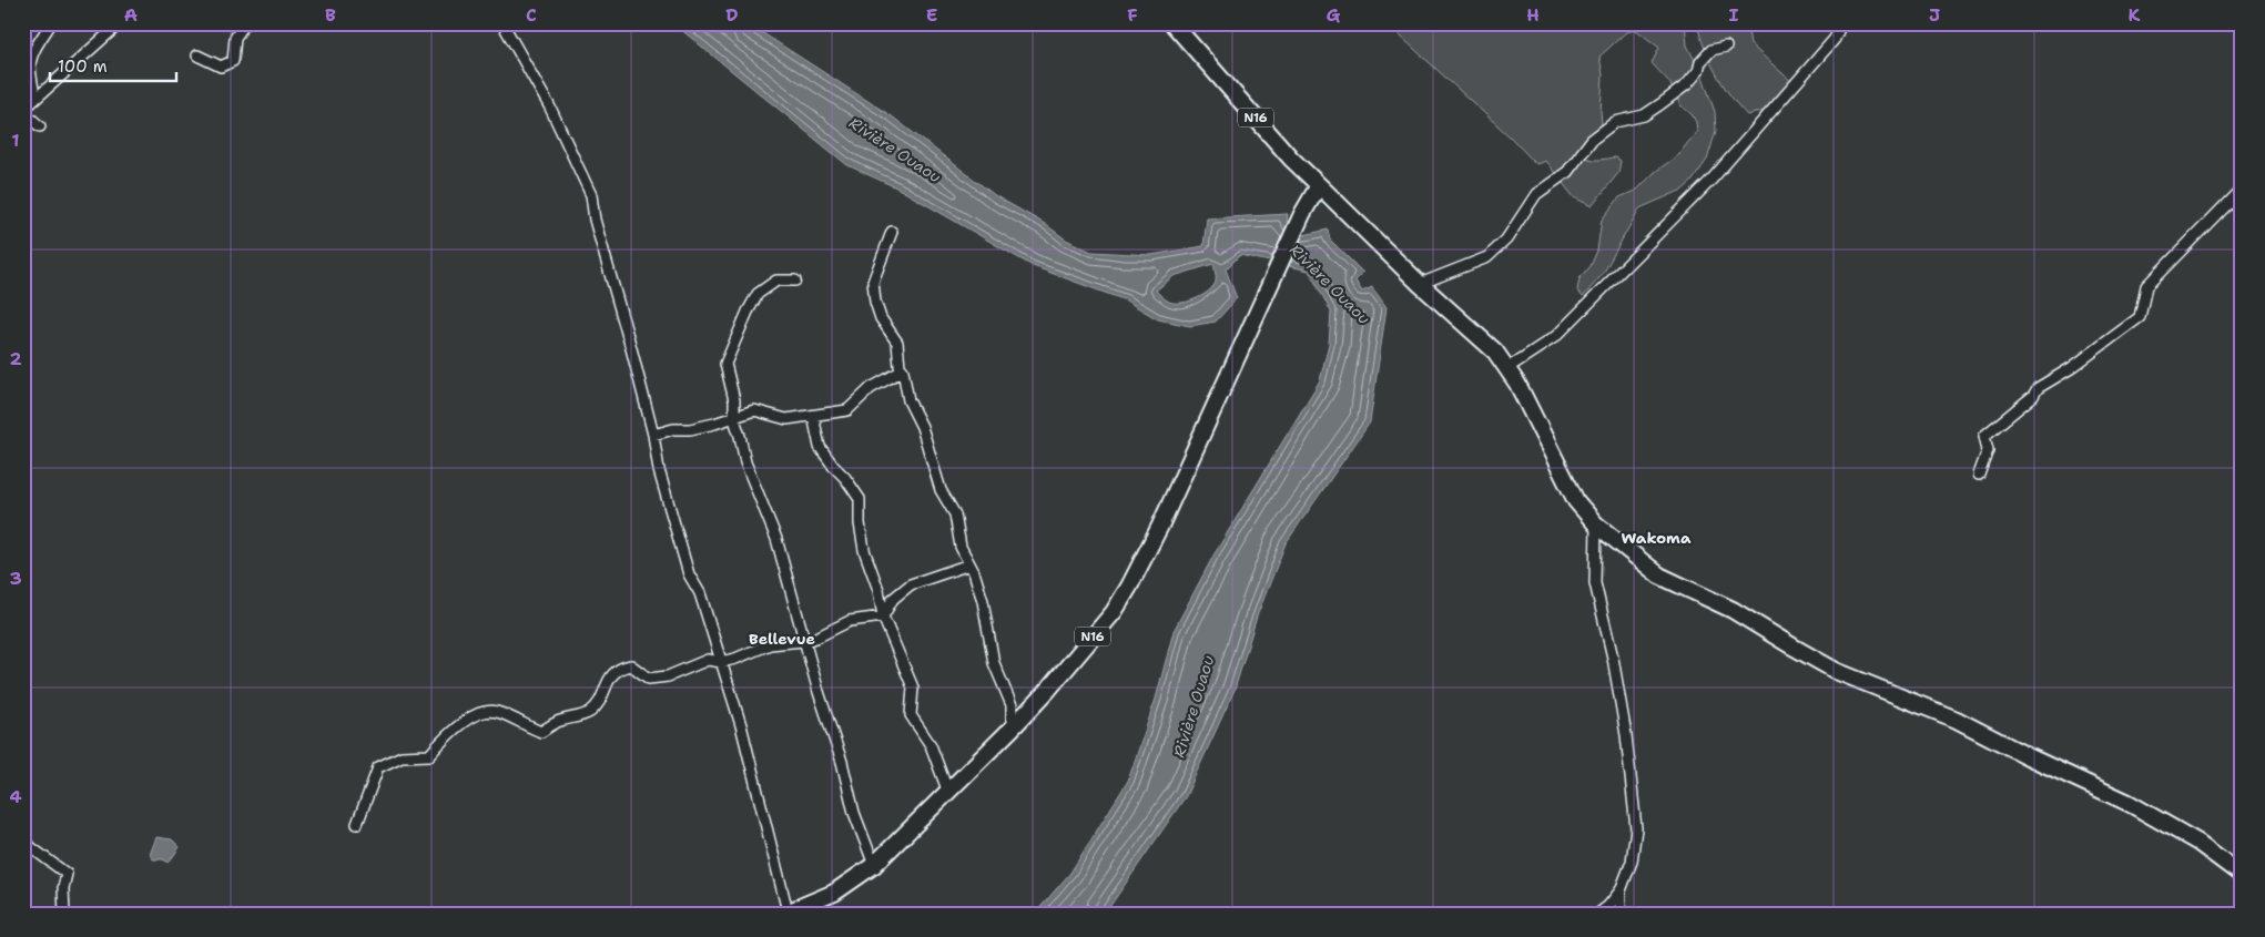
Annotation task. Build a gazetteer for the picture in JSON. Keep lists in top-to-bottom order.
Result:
{
  "streets": {
    "main road": ["N16"]
  },
  "districts": ["Wakoma", "Bellevue"],
  "water": ["Rivière Ouaou"],
  "scale_bar": "100 m",
  "grid": {
    "columns": [
      "A",
      "B",
      "C",
      "D",
      "E",
      "F",
      "G",
      "H",
      "I",
      "J",
      "K"
    ],
    "rows": [
      "1",
      "2",
      "3",
      "4"
    ]
  }
}
